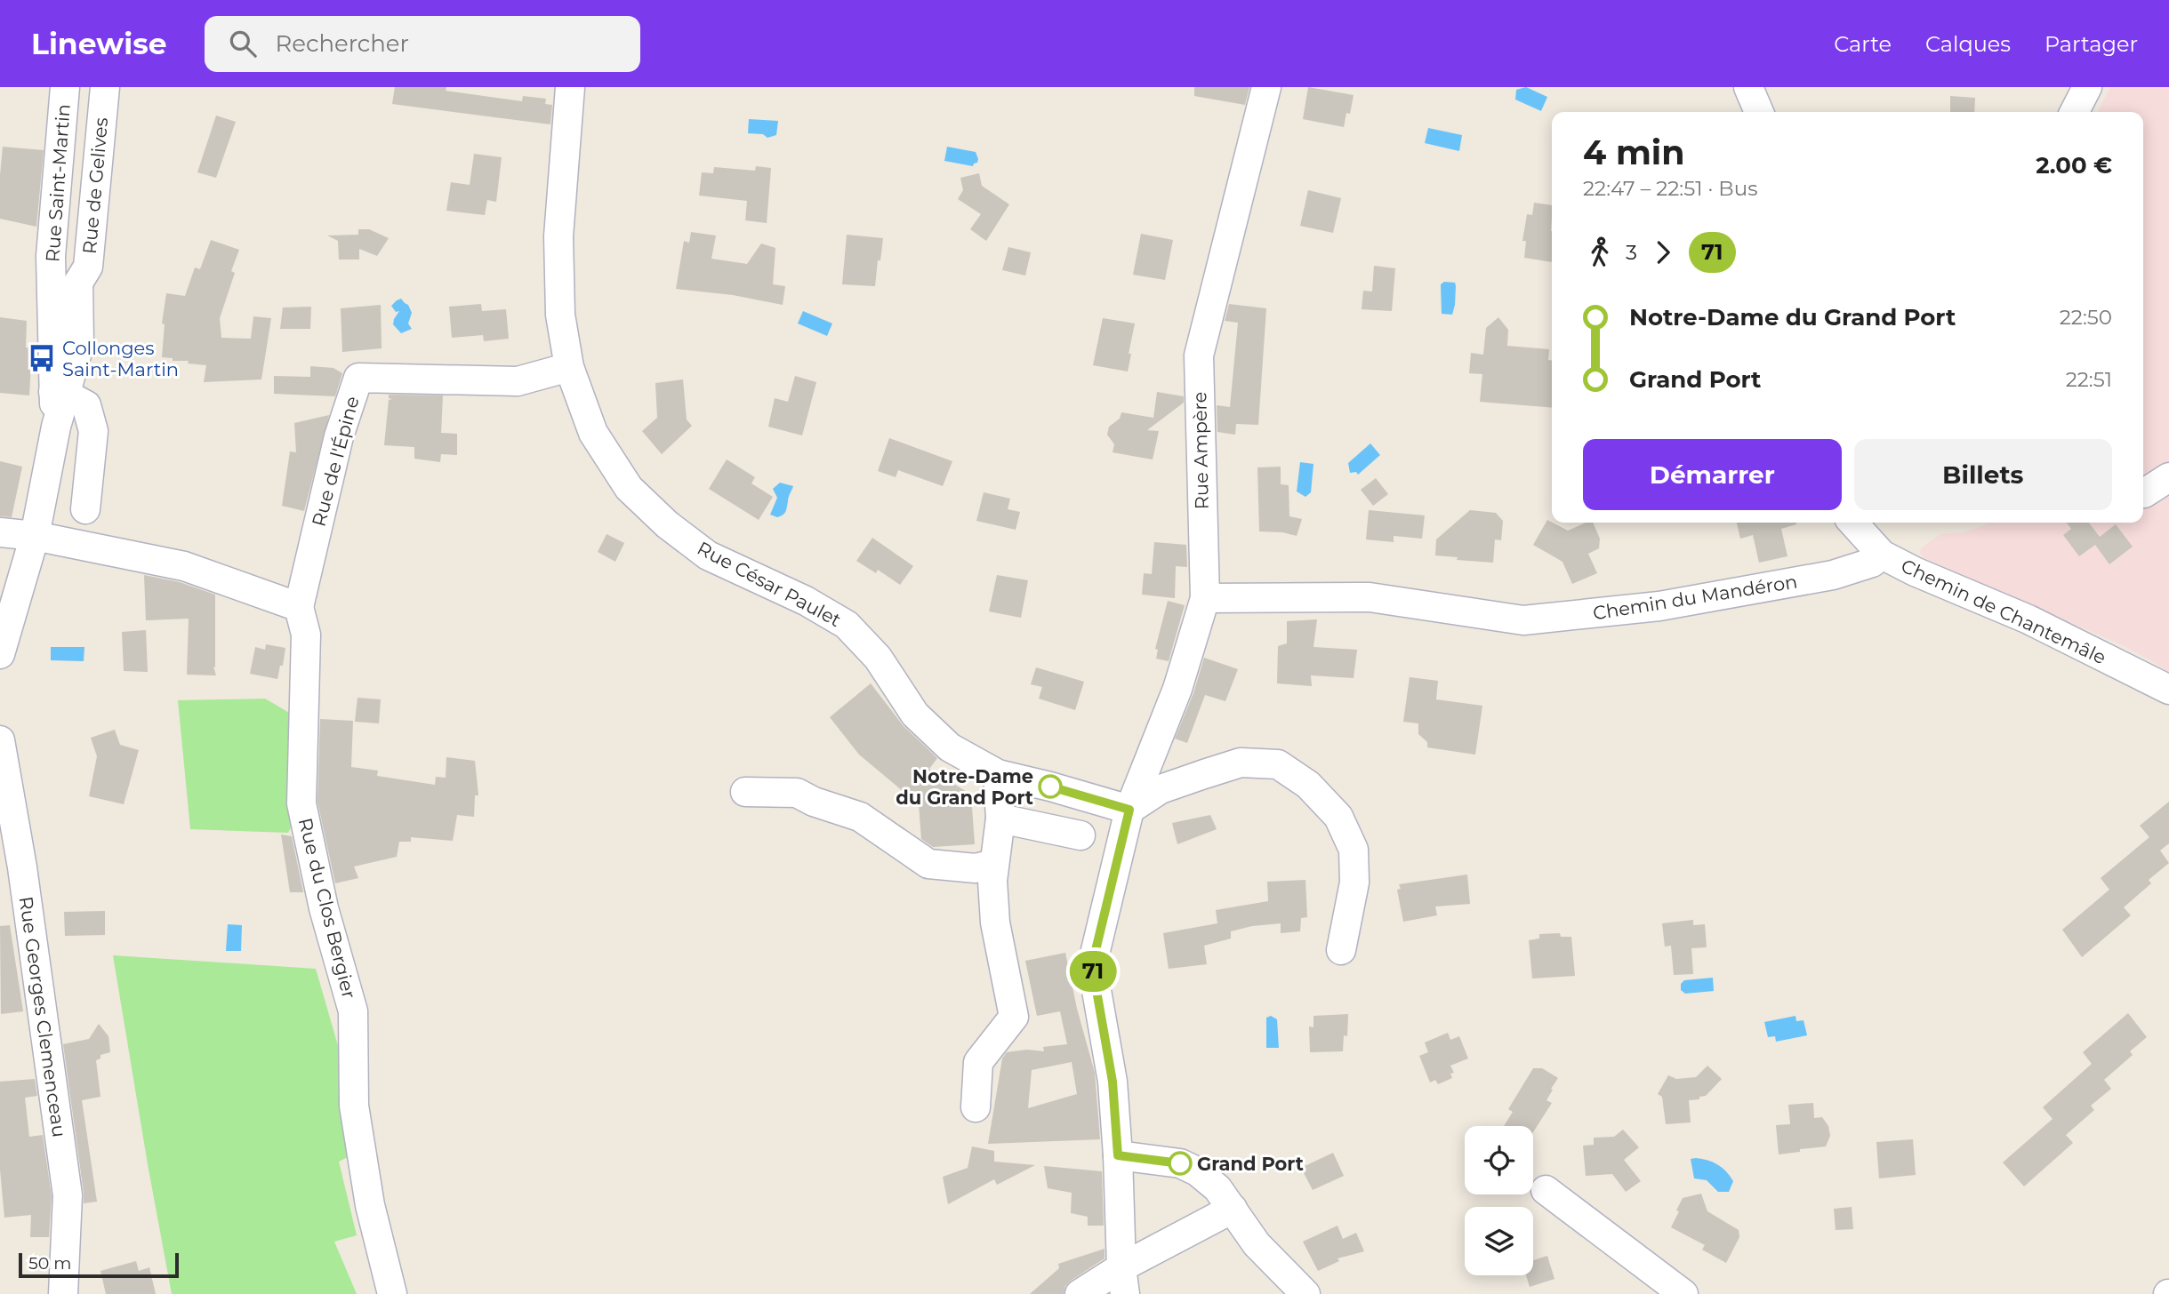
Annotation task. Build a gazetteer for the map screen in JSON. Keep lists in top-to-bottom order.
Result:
{
  "streets": {
    "street": [
      "Rue Saint-Martin",
      "Rue de Gelives",
      "Rue Ampère",
      "Rue de l'Épine",
      "Rue César Paulet",
      "Chemin du Mandéron",
      "Chemin de Chantemâle",
      "Rue du Clos Bergier",
      "Rue Georges Clemenceau"
    ]
  },
  "crossings": [
    ["Rue Saint-Martin", "Rue de Gelives"],
    ["Rue Ampère", "Rue César Paulet"],
    ["Rue Ampère", "Chemin du Mandéron"],
    ["Rue de l'Épine", "Rue César Paulet"],
    ["Rue de l'Épine", "Rue du Clos Bergier"],
    ["Chemin du Mandéron", "Chemin de Chantemâle"]
  ],
  "places": {
    "bus stop": ["Collonges Saint-Martin"],
    "other": ["Notre-Dame du Grand Port", "Grand Port"]
  },
  "lines": ["bus line 71"],
  "scale_bar": "50 m",
  "page": {
    "header": "Linewise",
    "search": "Rechercher",
    "nav": ["Carte", "Calques", "Partager"],
    "on_map": "71",
    "heading": ["4 min", "22:47 – 22:51 · Bus", "2.00 €"],
    "legs": ["3", "71"],
    "list": [
      {
        "name": "Notre-Dame du Grand Port",
        "value": "22:50"
      },
      {
        "name": "Grand Port",
        "value": "22:51"
      }
    ],
    "buttons": ["Démarrer", "Billets"],
    "scale": "50 m"
  }
}
